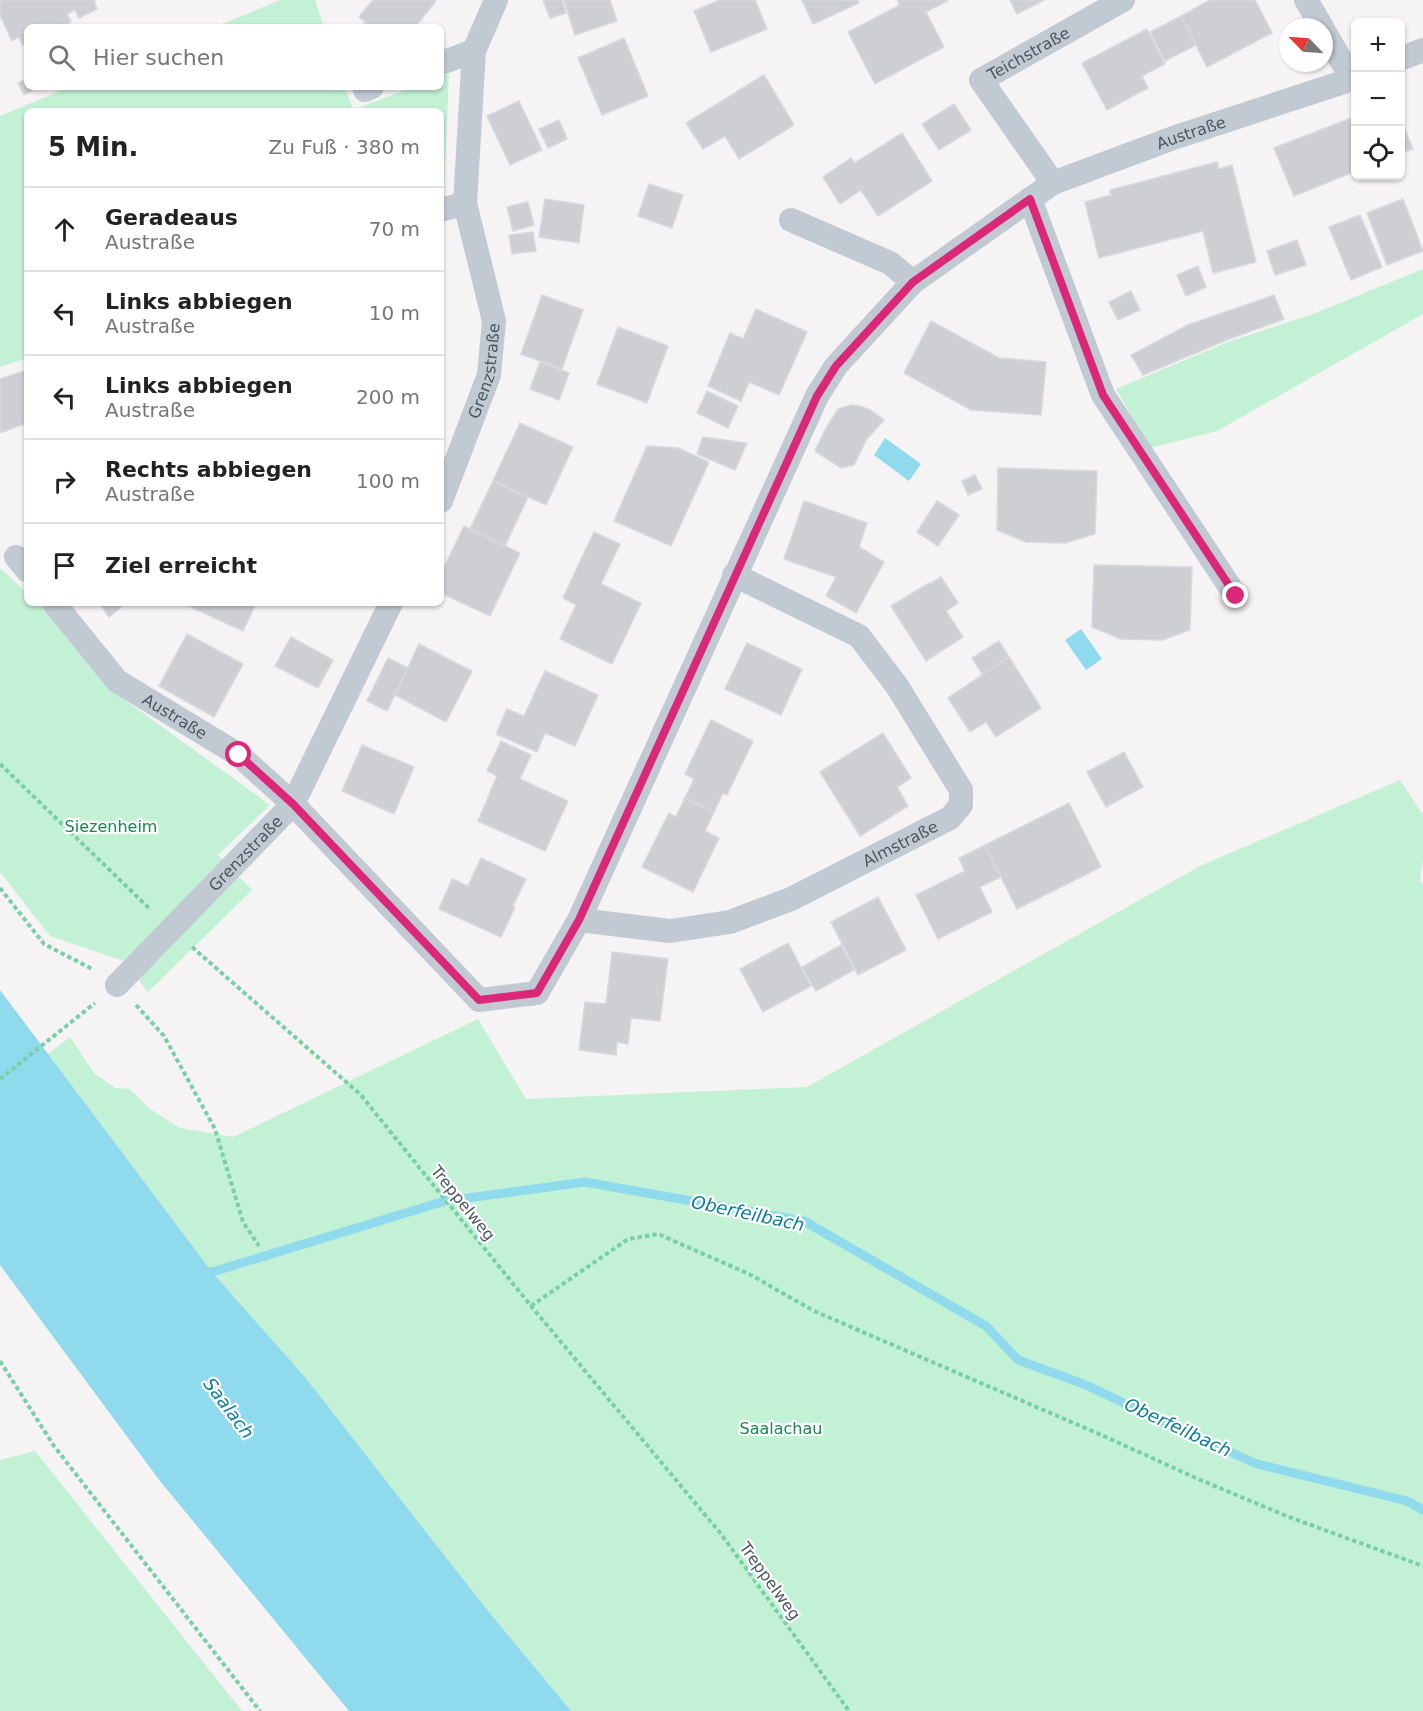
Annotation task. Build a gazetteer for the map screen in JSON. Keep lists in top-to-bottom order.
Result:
{
  "streets": {
    "street": [
      "Teichstraße",
      "Austraße",
      "Grenzstraße",
      "Almstraße"
    ],
    "path": ["Treppelweg"]
  },
  "crossings": [
    ["Teichstraße", "Austraße"],
    ["Austraße", "Grenzstraße"],
    ["Austraße", "Almstraße"],
    ["Grenzstraße", "Treppelweg"]
  ],
  "water": ["Oberfeilbach", "Saalach"],
  "parks": ["Siezenheim", "Saalachau"],
  "north": "top left",
  "page": {
    "map_buttons": ["+", "−"],
    "search": "Hier suchen",
    "heading": ["5 Min.", "Zu Fuß · 380 m"],
    "list": [
      ["Geradeaus", "Austraße", "70 m"],
      ["Links abbiegen", "Austraße", "10 m"],
      ["Links abbiegen", "Austraße", "200 m"],
      ["Rechts abbiegen", "Austraße", "100 m"],
      "Ziel erreicht"
    ]
  }
}
